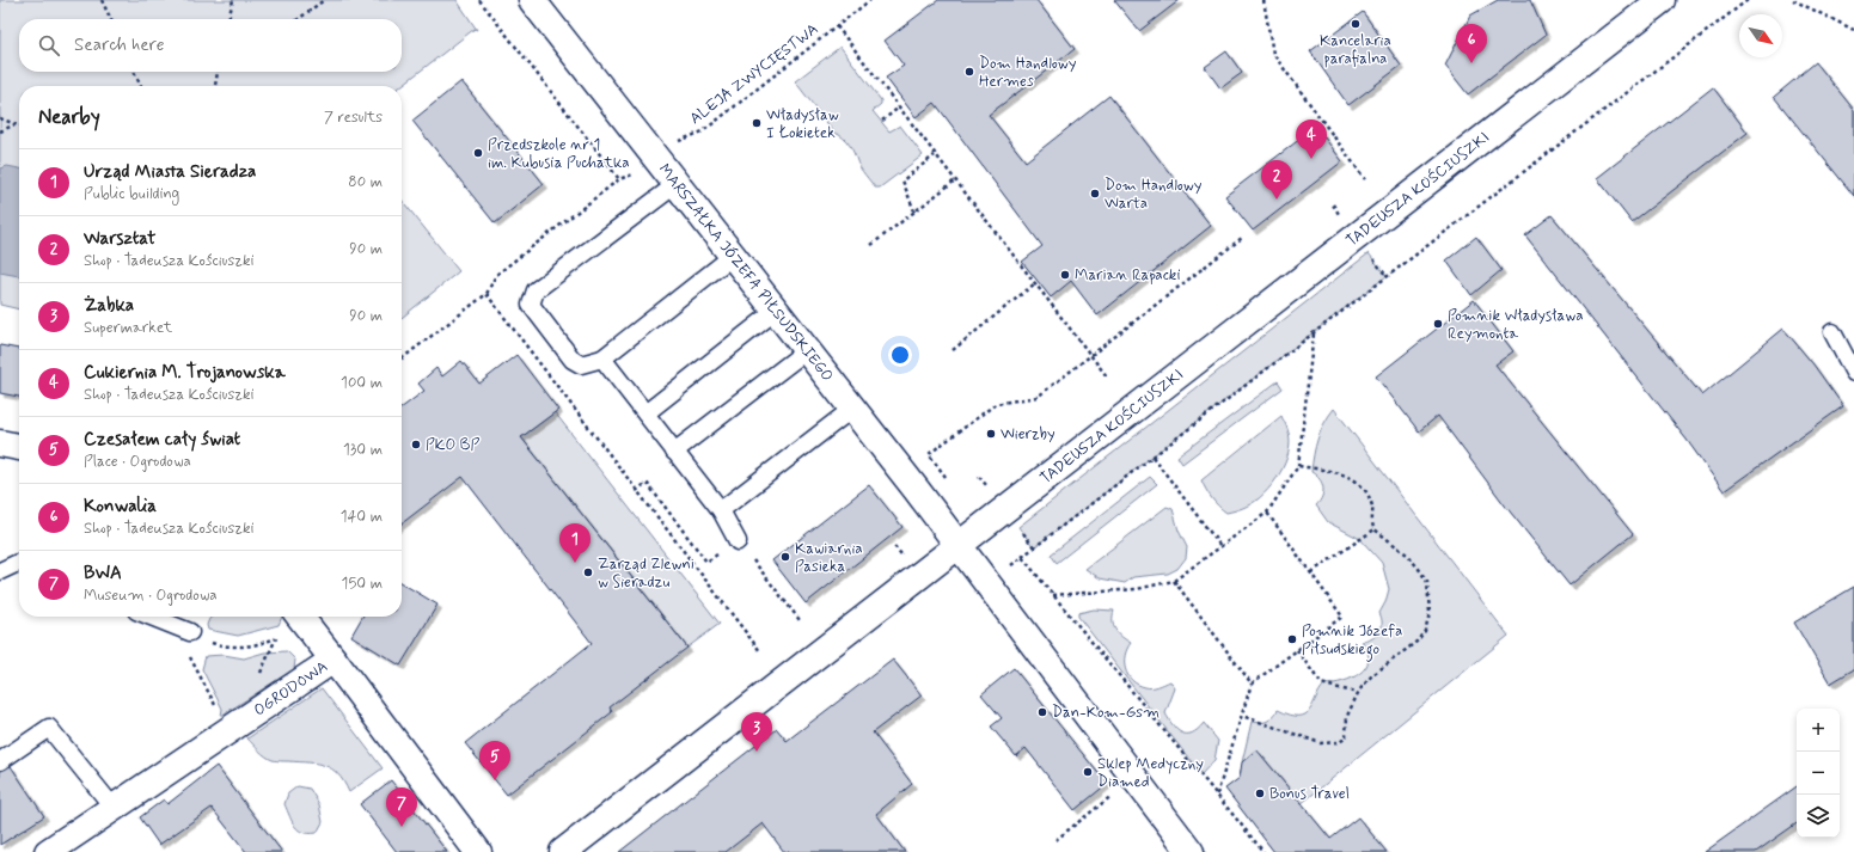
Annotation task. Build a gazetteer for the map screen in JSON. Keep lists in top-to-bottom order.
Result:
{
  "streets": {
    "street": ["TADEUSZA KOŚCIUSZKI", "MARSZAŁKA JÓZEFA PIŁSUDSKIEGO", "OGRODOWA"],
    "path": ["ALEJA ZWYCIĘSTWA"]
  },
  "crossings": [
    ["TADEUSZA KOŚCIUSZKI", "MARSZAŁKA JÓZEFA PIŁSUDSKIEGO"]
  ],
  "places": [
    "Kancelaria parafialna",
    "Dom Handlowy Hermes",
    "Władysław I Łokietek",
    "Przedszkole nr 1 im. Kubusia Puchatka",
    "Dom Handlowy Warta",
    "Marian Rapacki",
    "Pomnik Władysława Reymonta",
    "Wierzby",
    "PKO BP",
    "Kawiarnia Pasieka",
    "Zarząd Zlewni w Sieradzu",
    "Pomnik Józefa Piłsudskiego",
    "Dan-Kom-Gsm",
    "Sklep Medyczny Diamed",
    "Bonus Travel"
  ],
  "north": "bottom right",
  "page": {
    "search": "Search here",
    "pins": [
      "6",
      "4",
      "2",
      "1",
      "3",
      "5",
      "7"
    ],
    "heading": ["Nearby", "7 results"],
    "list": [
      {
        "mark": "1",
        "name": "Urząd Miasta Sieradza",
        "note": "Public building",
        "value": "80 m"
      },
      {
        "mark": "2",
        "name": "Warsztat",
        "note": "Shop · Tadeusza Kościuszki",
        "value": "90 m"
      },
      {
        "mark": "3",
        "name": "Żabka",
        "note": "Supermarket",
        "value": "90 m"
      },
      {
        "mark": "4",
        "name": "Cukiernia M. Trojanowska",
        "note": "Shop · Tadeusza Kościuszki",
        "value": "100 m"
      },
      {
        "mark": "5",
        "name": "Czesałem cały świat",
        "note": "Place · Ogrodowa",
        "value": "130 m"
      },
      {
        "mark": "6",
        "name": "Konwalia",
        "note": "Shop · Tadeusza Kościuszki",
        "value": "140 m"
      },
      {
        "mark": "7",
        "name": "BWA",
        "note": "Museum · Ogrodowa",
        "value": "150 m"
      }
    ],
    "map_buttons": ["+", "−"]
  }
}
